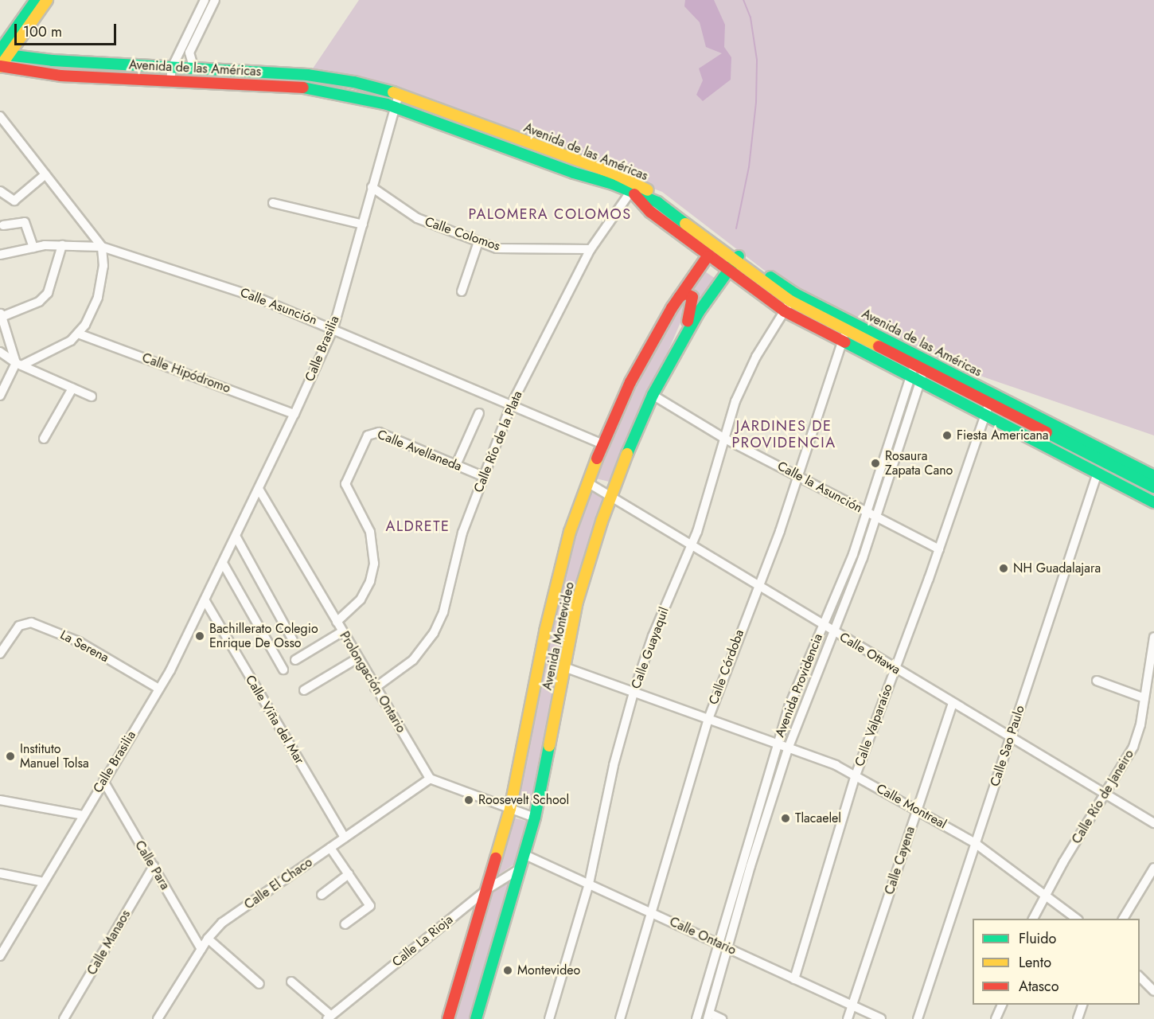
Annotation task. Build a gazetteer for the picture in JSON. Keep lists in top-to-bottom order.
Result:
{
  "streets": {
    "main road": ["Avenida de las Américas", "Avenida Montevideo"],
    "street": [
      "Calle Colomos",
      "Calle Asunción",
      "Calle Brasilia",
      "Calle Hipódromo",
      "Calle Río de la Plata",
      "Calle Avellaneda",
      "Calle la Asunción",
      "La Serena",
      "Calle Guayaquil",
      "Calle Ottawa",
      "Calle Córdoba",
      "Prolongación Ontario",
      "Avenida Providencia",
      "Calle Viña del Mar",
      "Calle Valparaíso",
      "Calle Sao Paulo",
      "Calle Río de Janeiro",
      "Calle Montreal",
      "Calle Cayena",
      "Calle Para",
      "Calle El Chaco",
      "Calle Ontario",
      "Calle La Rioja",
      "Calle Manaos"
    ]
  },
  "crossings": [
    ["Avenida de las Américas", "Calle Brasilia"],
    ["Avenida de las Américas", "Calle Río de la Plata"],
    ["Avenida de las Américas", "Avenida Montevideo"],
    ["Avenida de las Américas", "Calle Guayaquil"],
    ["Avenida de las Américas", "Calle Córdoba"],
    ["Avenida de las Américas", "Avenida Providencia"],
    ["Avenida de las Américas", "Calle Valparaíso"],
    ["Avenida de las Américas", "Calle Sao Paulo"],
    ["Calle Colomos", "Calle Brasilia"],
    ["Calle Colomos", "Calle Río de la Plata"],
    ["Calle Asunción", "Calle Brasilia"],
    ["Calle Asunción", "Calle Río de la Plata"],
    ["Calle Asunción", "Avenida Montevideo"],
    ["Calle Brasilia", "Calle Hipódromo"],
    ["Calle Brasilia", "La Serena"],
    ["Calle Brasilia", "Prolongación Ontario"],
    ["Calle Brasilia", "Calle Viña del Mar"],
    ["Calle Brasilia", "Calle Para"],
    ["Calle Río de la Plata", "Calle Avellaneda"],
    ["Calle Río de la Plata", "Prolongación Ontario"],
    ["Calle Avellaneda", "Prolongación Ontario"],
    ["Calle la Asunción", "Avenida Montevideo"],
    ["Calle la Asunción", "Calle Guayaquil"],
    ["Calle la Asunción", "Calle Córdoba"],
    ["Calle la Asunción", "Avenida Providencia"],
    ["Calle la Asunción", "Calle Valparaíso"],
    ["Avenida Montevideo", "Calle Ottawa"],
    ["Avenida Montevideo", "Calle Montreal"],
    ["Avenida Montevideo", "Calle Ontario"],
    ["Avenida Montevideo", "Calle La Rioja"],
    ["Calle Guayaquil", "Calle Ottawa"],
    ["Calle Guayaquil", "Calle Montreal"],
    ["Calle Guayaquil", "Calle Ontario"],
    ["Calle Ottawa", "Calle Córdoba"],
    ["Calle Ottawa", "Avenida Providencia"],
    ["Calle Ottawa", "Calle Valparaíso"],
    ["Calle Ottawa", "Calle Sao Paulo"],
    ["Calle Ottawa", "Calle Río de Janeiro"],
    ["Calle Ottawa", "Calle Cayena"],
    ["Calle Córdoba", "Calle Montreal"],
    ["Calle Córdoba", "Calle Ontario"],
    ["Prolongación Ontario", "Calle El Chaco"],
    ["Avenida Providencia", "Calle Montreal"],
    ["Avenida Providencia", "Calle Ontario"],
    ["Calle Viña del Mar", "Calle El Chaco"],
    ["Calle Valparaíso", "Calle Montreal"],
    ["Calle Valparaíso", "Calle Ontario"],
    ["Calle Sao Paulo", "Calle Montreal"],
    ["Calle Río de Janeiro", "Calle Montreal"],
    ["Calle Montreal", "Calle Cayena"],
    ["Calle Cayena", "Calle Ontario"],
    ["Calle Para", "Calle El Chaco"],
    ["Calle Para", "Calle Manaos"]
  ],
  "districts": ["PALOMERA COLOMOS", "JARDINES DE PROVIDENCIA", "ALDRETE"],
  "places": [
    "Fiesta Americana",
    "Rosaura Zapata Cano",
    "NH Guadalajara",
    "Bachillerato Colegio Enrique De Osso",
    "Instituto Manuel Tolsa",
    "Roosevelt School",
    "Tlacaelel",
    "Montevideo"
  ],
  "legend": ["Fluido", "Lento", "Atasco"],
  "scale_bar": "100 m"
}
